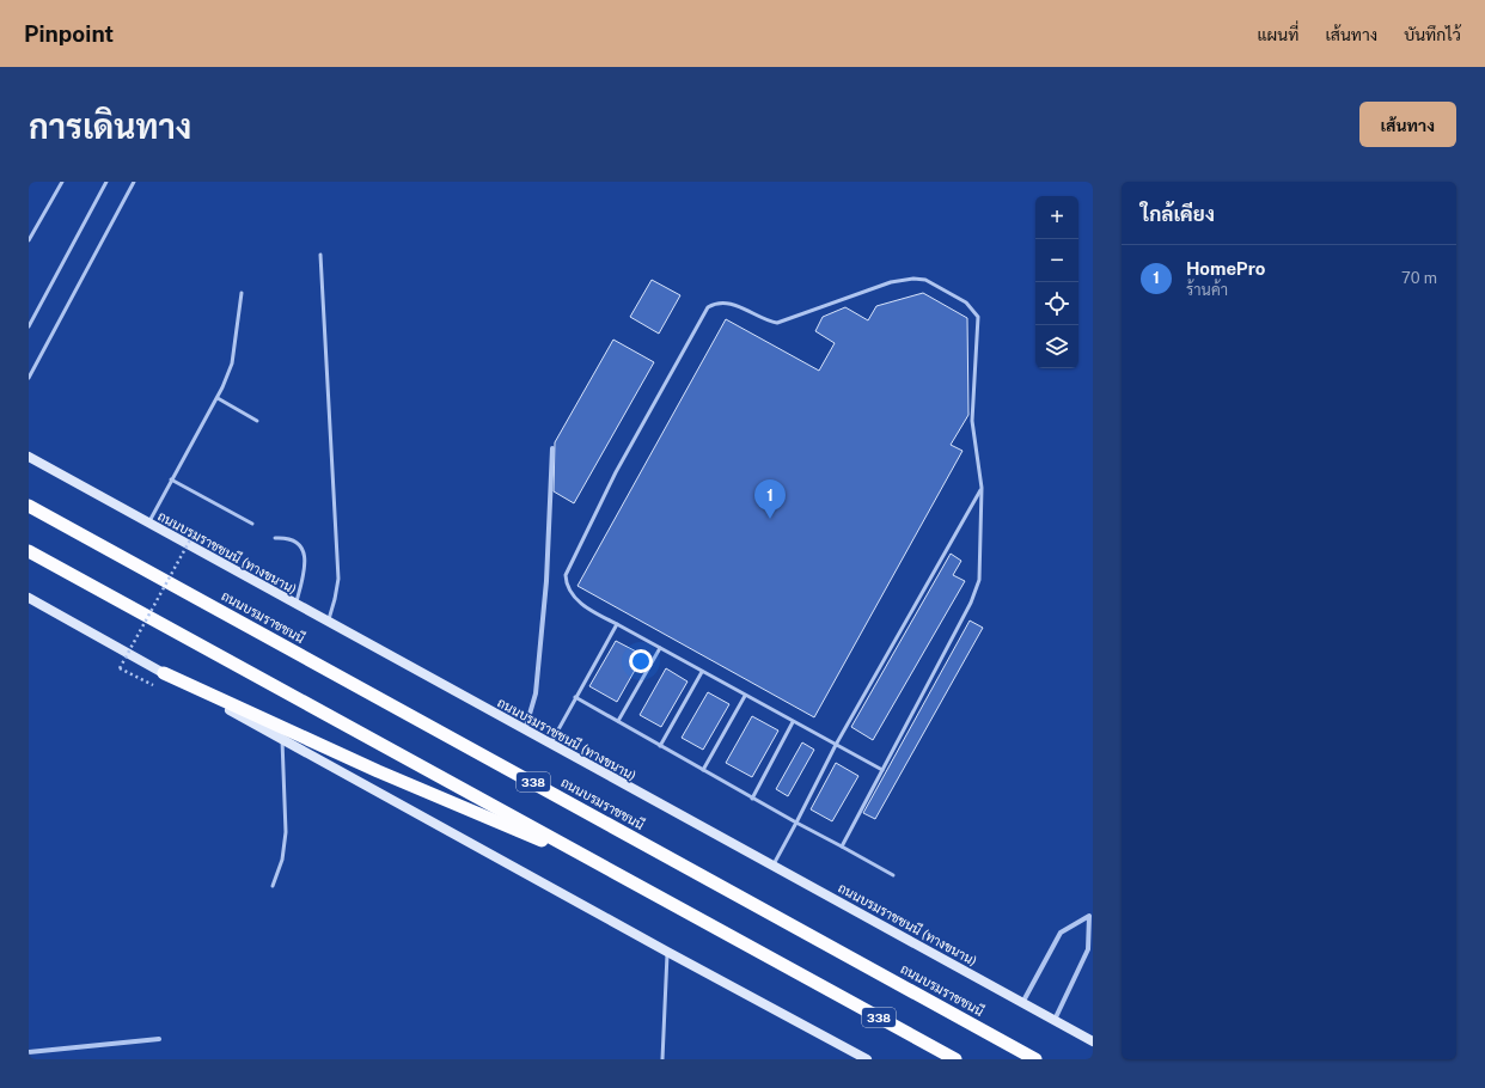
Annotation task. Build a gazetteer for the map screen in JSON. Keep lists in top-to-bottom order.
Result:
{
  "streets": {
    "highway": ["ถนนบรมราชชนนี", "338"],
    "main road": ["ถนนบรมราชชนนี (ทางขนาน)"]
  },
  "page": {
    "header": "Pinpoint",
    "nav": ["แผนที่", "เส้นทาง", "บันทึกไว้"],
    "buttons": "เส้นทาง",
    "title": "การเดินทาง",
    "heading": "ใกล้เคียง",
    "map_buttons": ["+", "−"],
    "list": [
      {
        "mark": "1",
        "name": "HomePro",
        "note": "ร้านค้า",
        "value": "70 m"
      }
    ],
    "pins": "1"
  }
}
